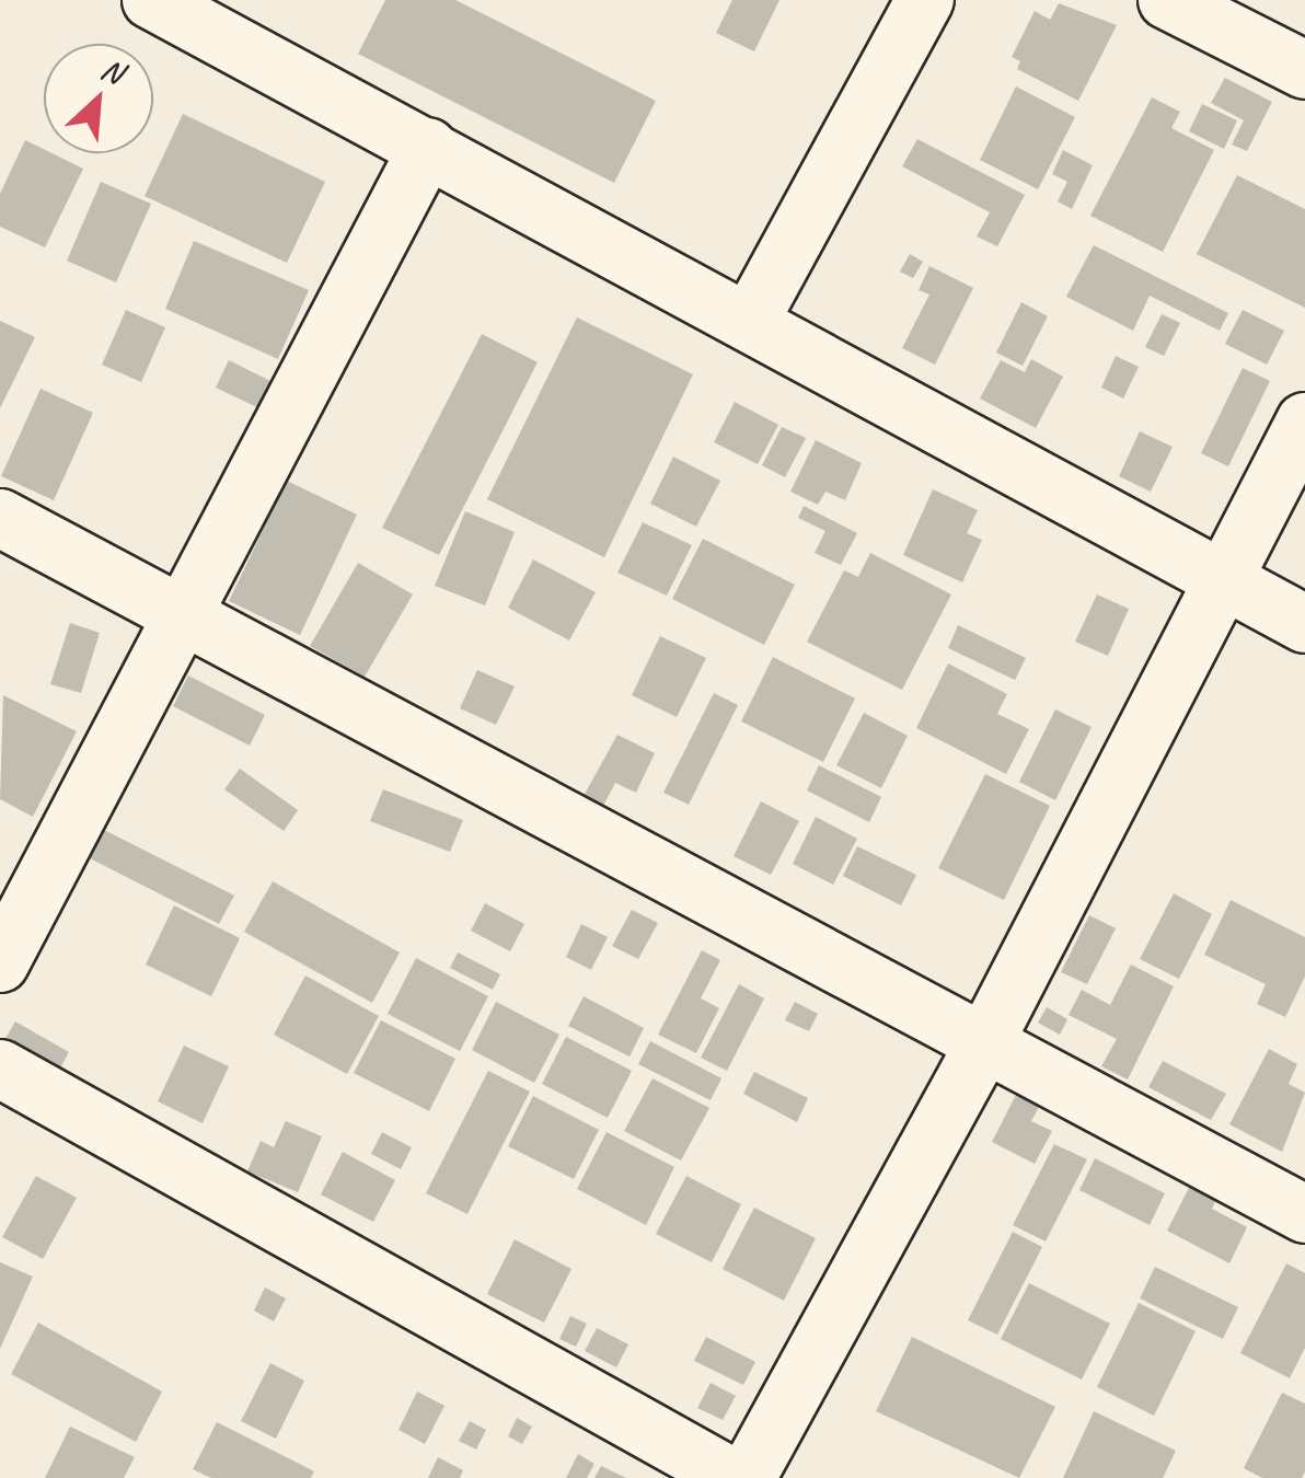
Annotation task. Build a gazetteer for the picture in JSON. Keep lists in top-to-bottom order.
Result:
{
  "north": "top right"
}
